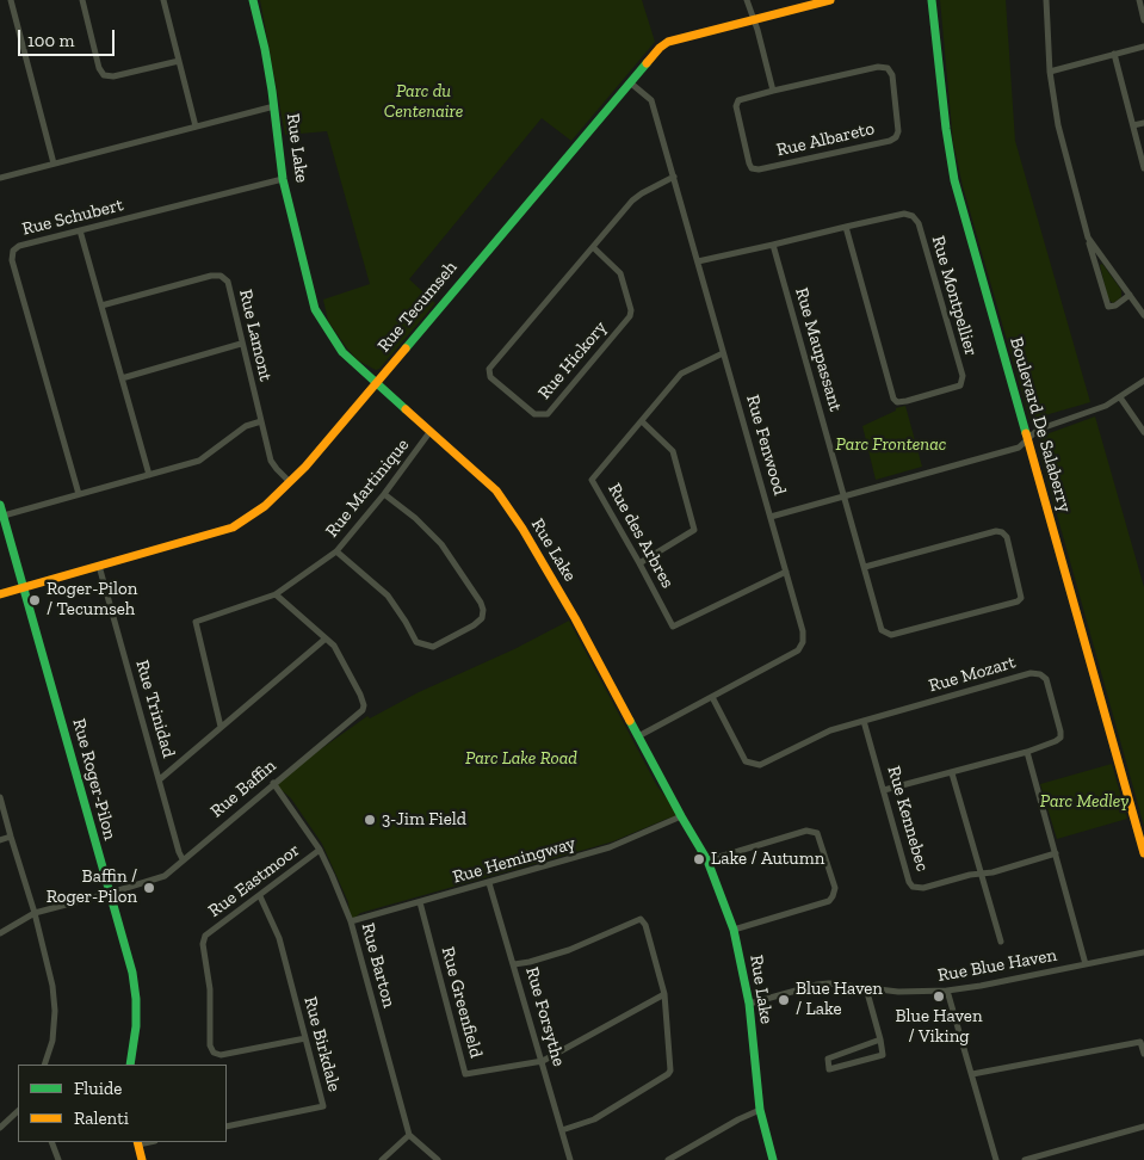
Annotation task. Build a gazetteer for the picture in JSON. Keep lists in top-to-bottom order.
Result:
{
  "streets": {
    "street": [
      "Rue Albareto",
      "Rue Lake",
      "Rue Schubert",
      "Rue Montpellier",
      "Rue Tecumseh",
      "Rue Lamont",
      "Rue Maupassant",
      "Rue Hickory",
      "Boulevard De Salaberry",
      "Rue Fenwood",
      "Rue Martinique",
      "Rue des Arbres",
      "Rue Mozart",
      "Rue Trinidad",
      "Rue Roger-Pilon",
      "Rue Baffin",
      "Rue Kennebec",
      "Rue Hemingway",
      "Rue Eastmoor",
      "Rue Barton",
      "Rue Blue Haven",
      "Rue Greenfield",
      "Rue Forsythe",
      "Rue Birkdale"
    ]
  },
  "crossings": [
    ["Rue Lake", "Rue Schubert"],
    ["Rue Lake", "Rue Tecumseh"],
    ["Rue Lake", "Rue Fenwood"],
    ["Rue Lake", "Rue Martinique"],
    ["Rue Lake", "Rue Hemingway"],
    ["Rue Lake", "Rue Blue Haven"],
    ["Rue Montpellier", "Rue Maupassant"],
    ["Rue Montpellier", "Rue Fenwood"],
    ["Rue Tecumseh", "Rue Lamont"],
    ["Rue Tecumseh", "Rue Fenwood"],
    ["Rue Tecumseh", "Rue Trinidad"],
    ["Rue Tecumseh", "Rue Roger-Pilon"],
    ["Rue Hickory", "Rue Fenwood"],
    ["Rue Fenwood", "Rue des Arbres"],
    ["Rue Fenwood", "Rue Mozart"],
    ["Rue Martinique", "Rue Baffin"],
    ["Rue Mozart", "Rue Kennebec"],
    ["Rue Trinidad", "Rue Baffin"],
    ["Rue Roger-Pilon", "Rue Baffin"],
    ["Rue Baffin", "Rue Barton"],
    ["Rue Hemingway", "Rue Barton"],
    ["Rue Hemingway", "Rue Greenfield"],
    ["Rue Hemingway", "Rue Forsythe"],
    ["Rue Eastmoor", "Rue Barton"],
    ["Rue Eastmoor", "Rue Birkdale"],
    ["Rue Greenfield", "Rue Forsythe"]
  ],
  "parks": [
    "Parc du Centenaire",
    "Parc Frontenac",
    "Parc Lake Road",
    "Parc Medley"
  ],
  "places": [
    "Roger-Pilon / Tecumseh",
    "3-Jim Field",
    "Lake / Autumn",
    "Baffin / Roger-Pilon",
    "Blue Haven / Viking",
    "Blue Haven / Lake"
  ],
  "legend": ["Fluide", "Ralenti"],
  "scale_bar": "100 m"
}
